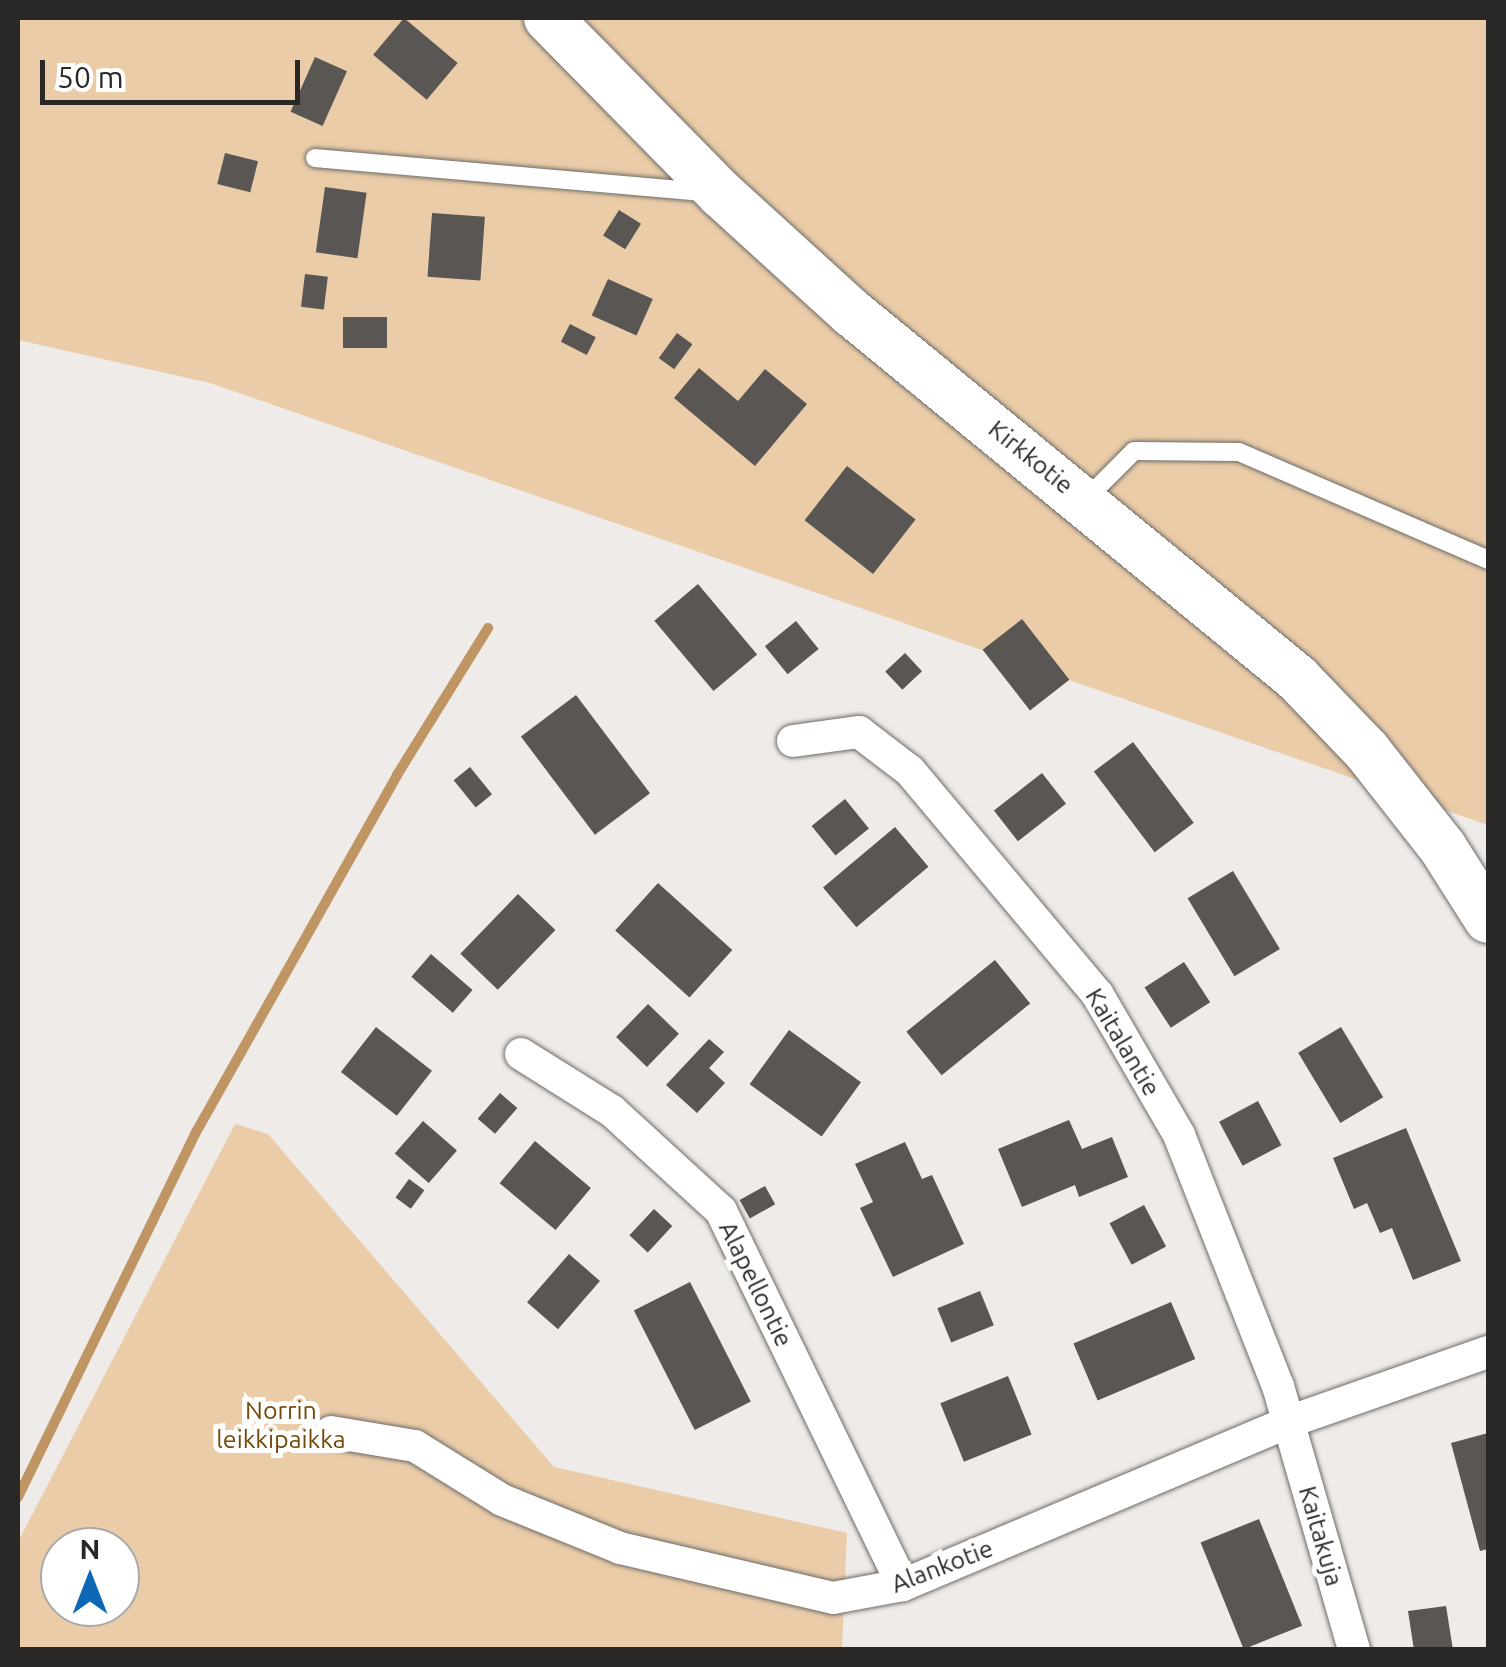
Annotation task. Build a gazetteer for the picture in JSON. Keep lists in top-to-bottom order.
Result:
{
  "streets": {
    "street": [
      "Kirkkotie",
      "Kaitalantie",
      "Alapellontie",
      "Kaitakuja",
      "Alankotie"
    ]
  },
  "crossings": [
    ["Kaitalantie", "Kaitakuja"],
    ["Kaitalantie", "Alankotie"],
    ["Alapellontie", "Alankotie"],
    ["Kaitakuja", "Alankotie"]
  ],
  "parks": ["Norrin leikkipaikka"],
  "scale_bar": "50 m",
  "north": "top"
}
